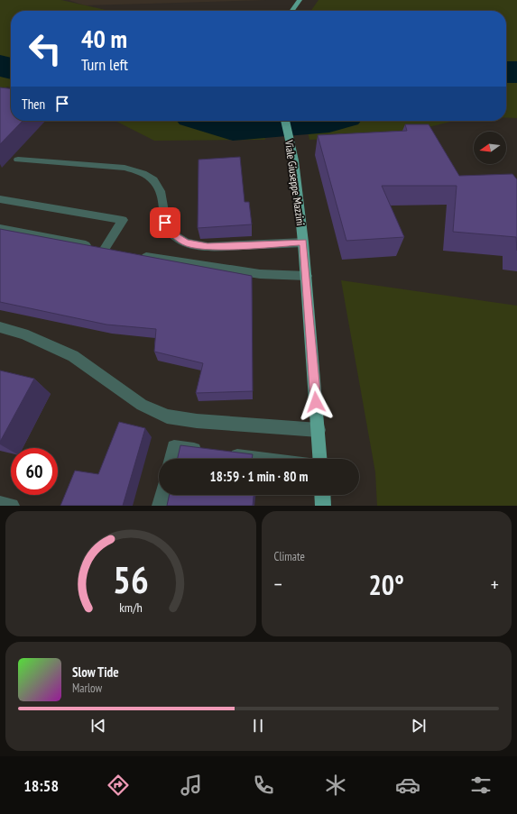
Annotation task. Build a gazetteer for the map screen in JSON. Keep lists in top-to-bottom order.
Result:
{
  "streets": {
    "main road": ["Viale Giuseppe Mazzini"]
  },
  "north": "left",
  "page": {
    "turn": ["40 m", "Turn left"],
    "then": "Then",
    "limit": "60",
    "trip": "18:59 · 1 min · 80 m",
    "tile": "Climate",
    "heat": ["−", "20°", "+"],
    "song": ["Slow Tide", "Marlow"],
    "tabs": "18:58",
    "gauge": ["56", "km/h"]
  }
}
